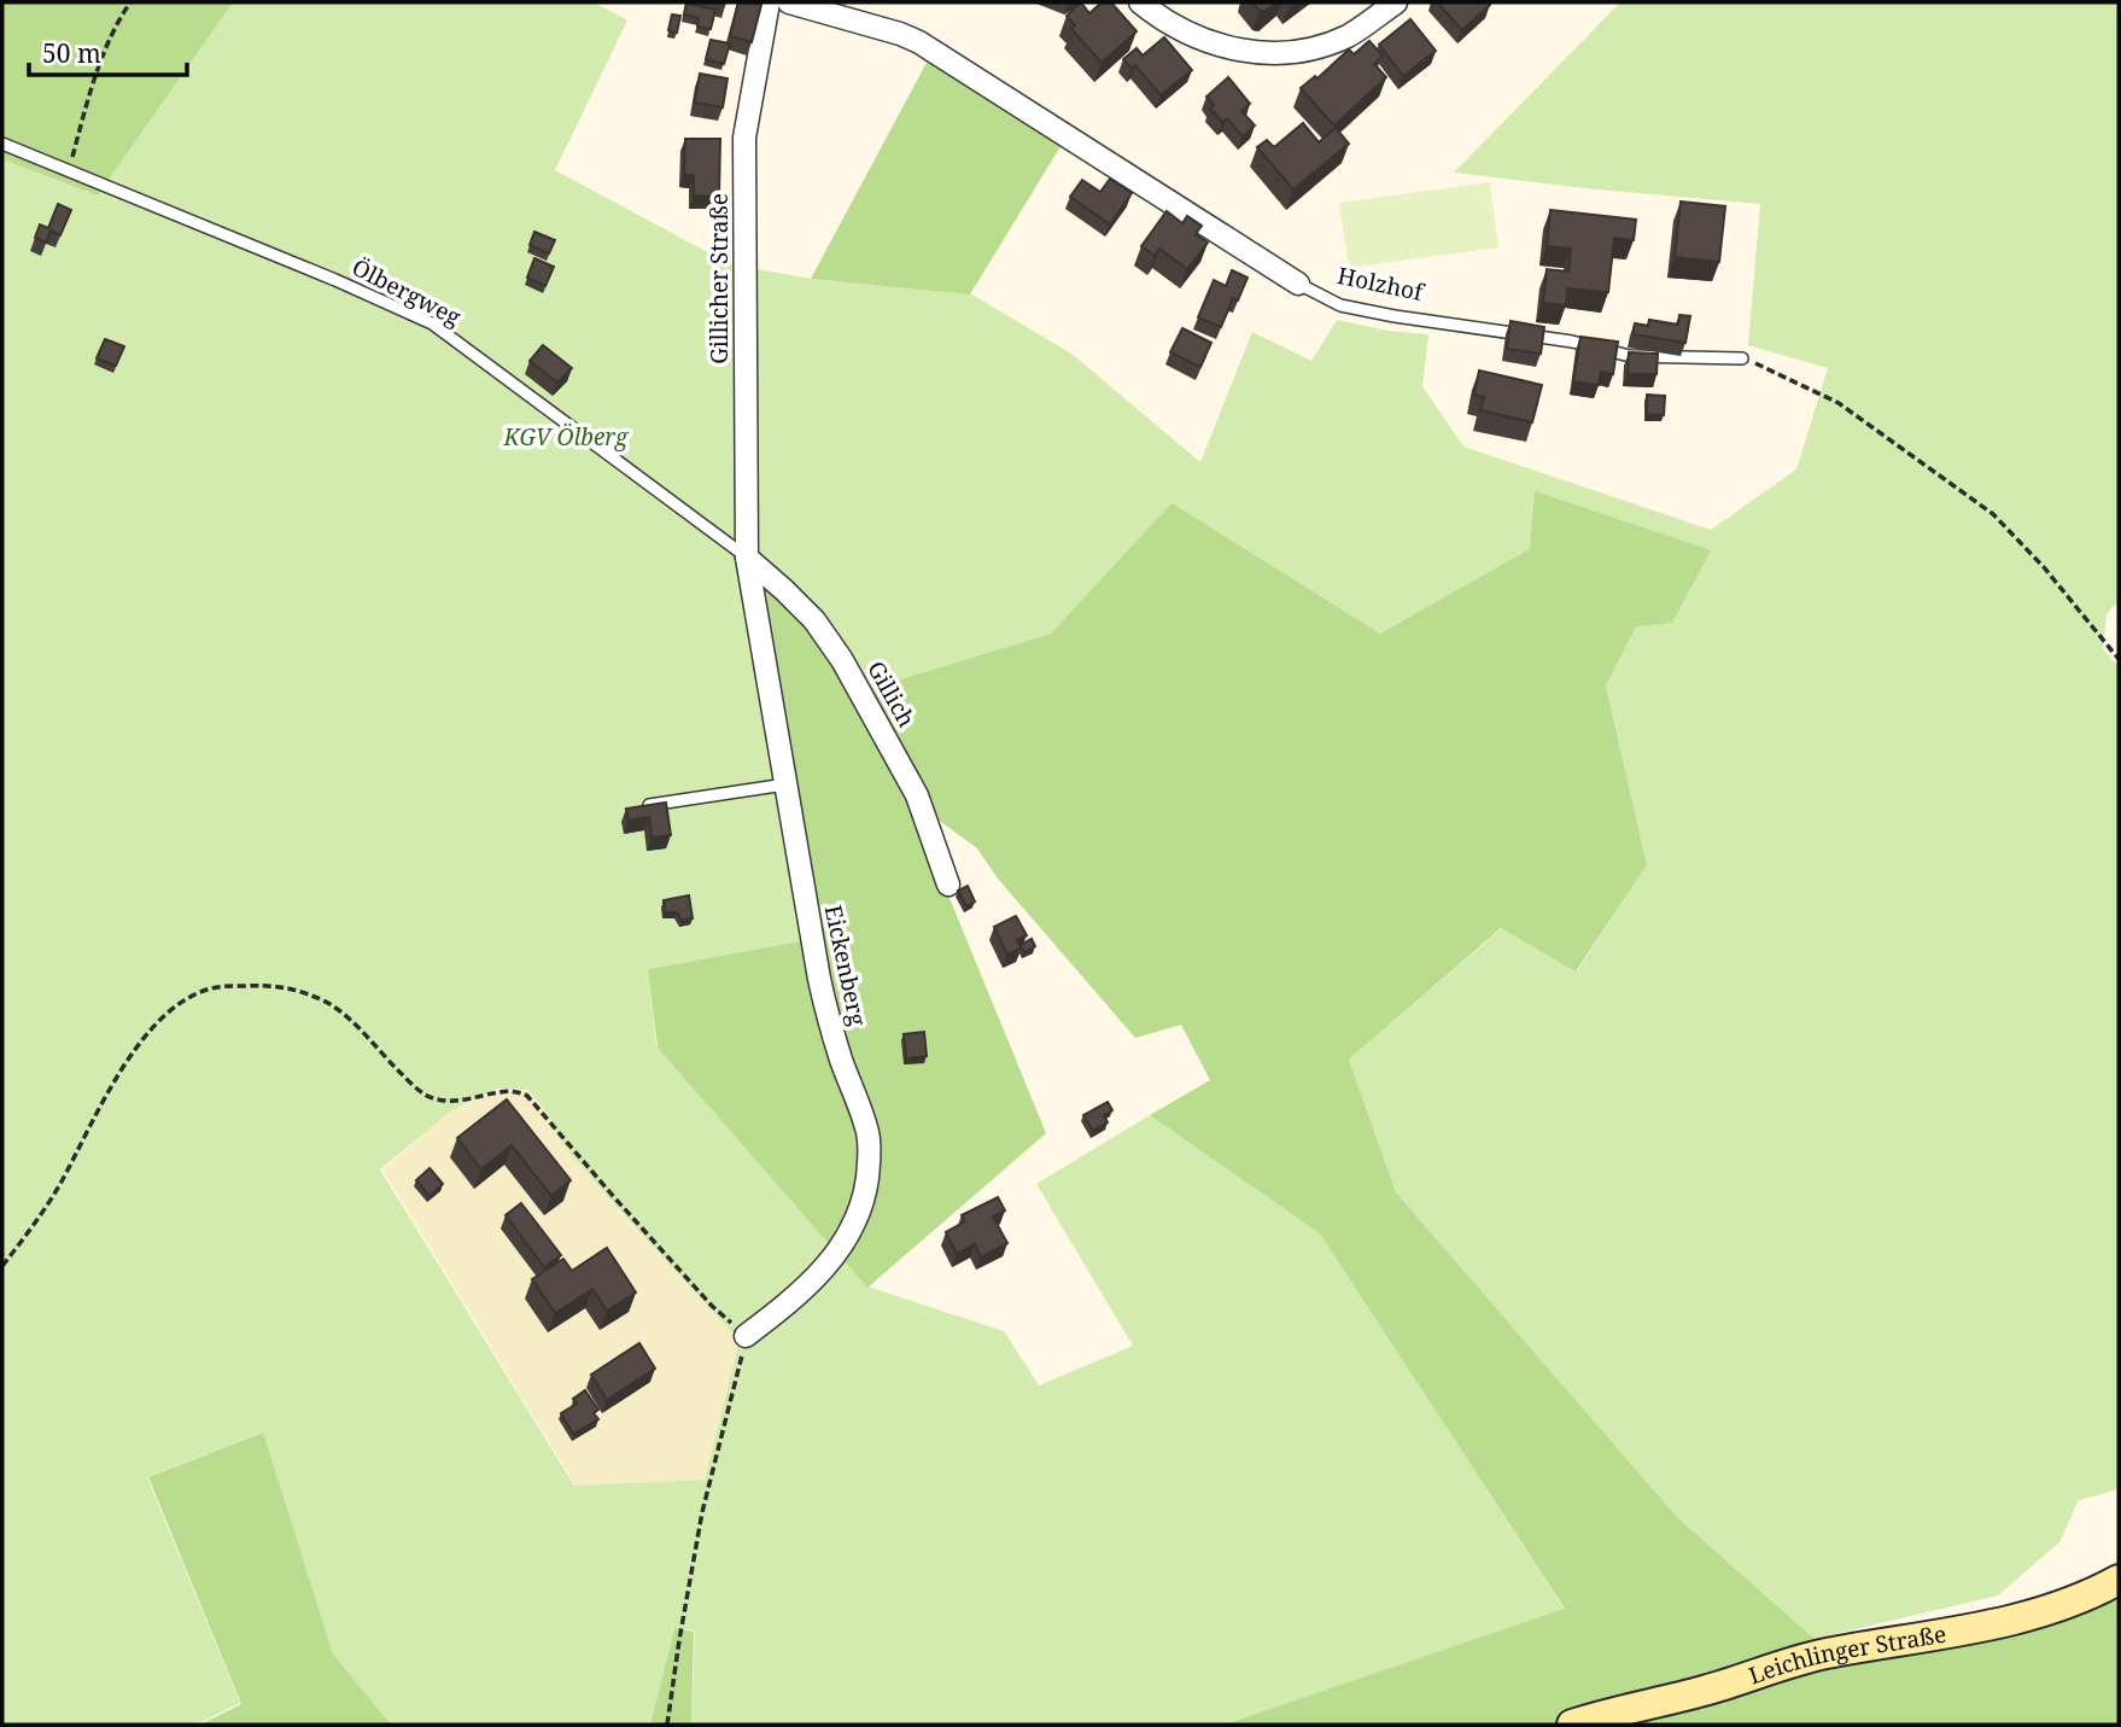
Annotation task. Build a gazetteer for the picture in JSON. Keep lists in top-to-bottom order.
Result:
{
  "streets": {
    "main road": ["Leichlinger Straße"],
    "street": [
      "Gillicher Straße",
      "Holzhof",
      "Gillich",
      "Eickenberg"
    ],
    "lane": ["Ölbergweg"]
  },
  "crossings": [
    ["Gillicher Straße", "Ölbergweg"],
    ["Gillicher Straße", "Gillich"],
    ["Gillicher Straße", "Eickenberg"],
    ["Ölbergweg", "Gillich"],
    ["Ölbergweg", "Eickenberg"],
    ["Gillich", "Eickenberg"]
  ],
  "parks": ["KGV Ölberg"],
  "scale_bar": "50 m"
}
